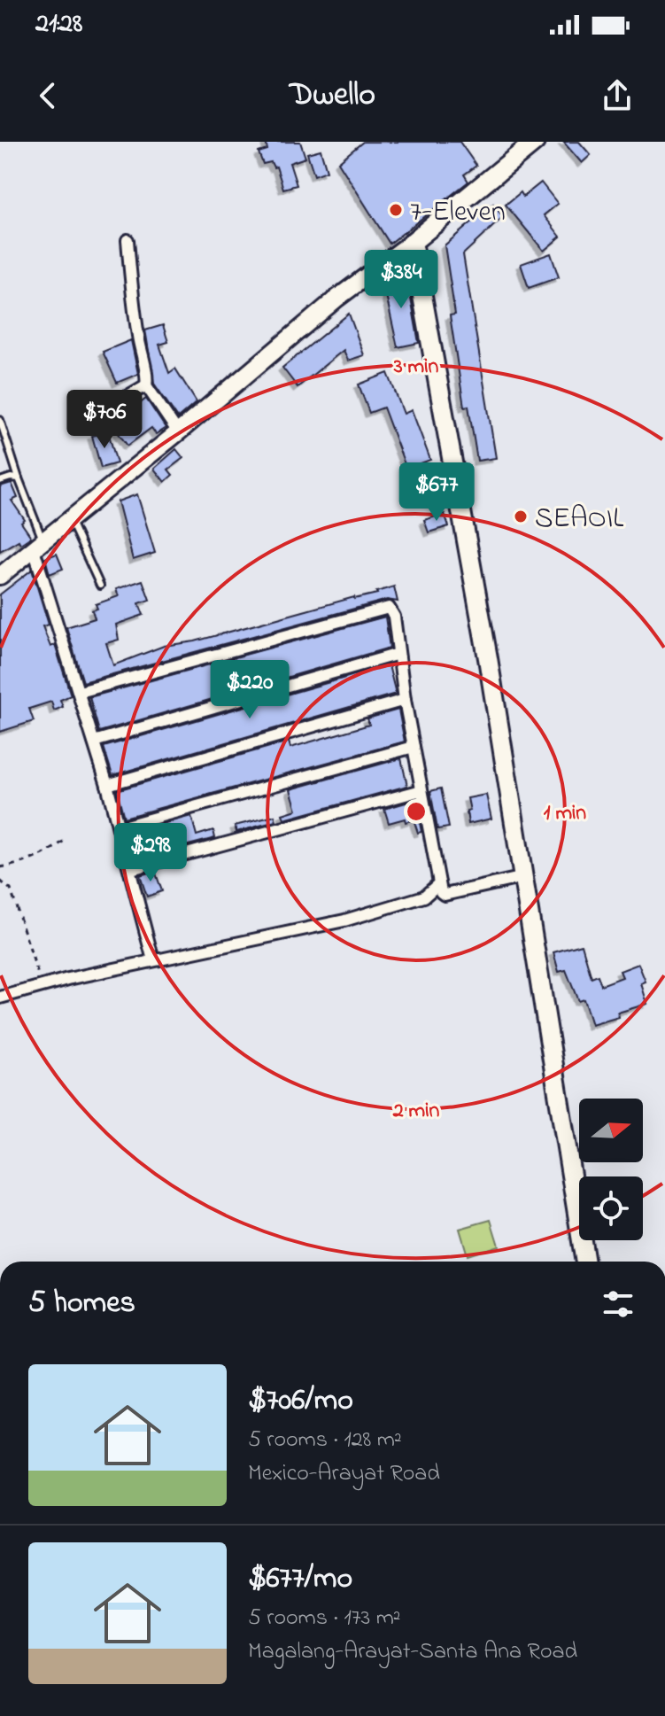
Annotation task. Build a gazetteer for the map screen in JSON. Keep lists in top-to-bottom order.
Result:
{
  "places": ["7-Eleven", "SEAOIL"],
  "north": "right",
  "page": {
    "status": "21:28",
    "header": "Dwello",
    "price": [
      "$384",
      "$706",
      "$677",
      "$220",
      "$298"
    ],
    "heading": "5 homes",
    "list": [
      {
        "name": "$706/mo",
        "note": "5 rooms · 128 m² · Mexico-Arayat Road"
      },
      {
        "name": "$677/mo",
        "note": "5 rooms · 173 m² · Magalang-Arayat-Santa Ana Road"
      }
    ]
  },
  "rings": ["3 min", "1 min", "2 min"]
}
